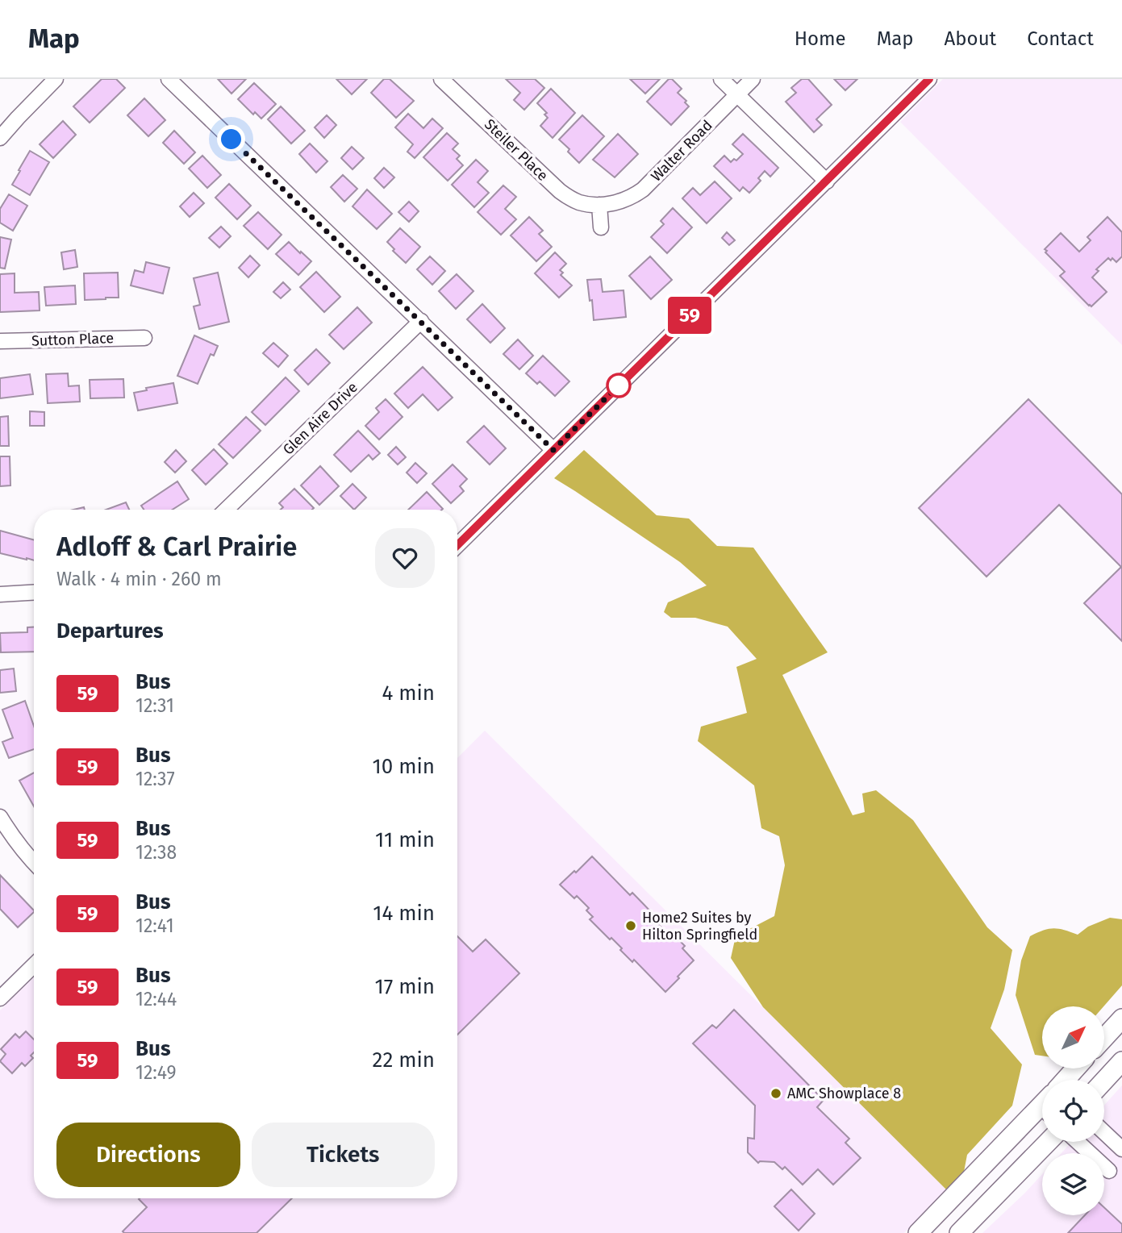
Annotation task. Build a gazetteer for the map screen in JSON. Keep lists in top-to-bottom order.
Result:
{
  "streets": {
    "street": [
      "Steiler Place",
      "Walter Road",
      "Sutton Place",
      "Glen Aire Drive"
    ]
  },
  "crossings": [
    ["Steiler Place", "Walter Road"]
  ],
  "places": ["Home2 Suites by Hilton Springfield", "AMC Showplace 8"],
  "lines": ["bus line 59"],
  "north": "top right",
  "page": {
    "header": "Map",
    "nav": [
      "Home",
      "Map",
      "About",
      "Contact"
    ],
    "on_map": "59",
    "heading": [
      ["Adloff & Carl Prairie", "Walk · 4 min · 260 m"],
      "Departures"
    ],
    "list": [
      {
        "mark": "59",
        "name": "Bus",
        "note": "12:31",
        "value": "4 min"
      },
      {
        "mark": "59",
        "name": "Bus",
        "note": "12:37",
        "value": "10 min"
      },
      {
        "mark": "59",
        "name": "Bus",
        "note": "12:38",
        "value": "11 min"
      },
      {
        "mark": "59",
        "name": "Bus",
        "note": "12:41",
        "value": "14 min"
      },
      {
        "mark": "59",
        "name": "Bus",
        "note": "12:44",
        "value": "17 min"
      },
      {
        "mark": "59",
        "name": "Bus",
        "note": "12:49",
        "value": "22 min"
      }
    ],
    "buttons": ["Directions", "Tickets"]
  }
}
